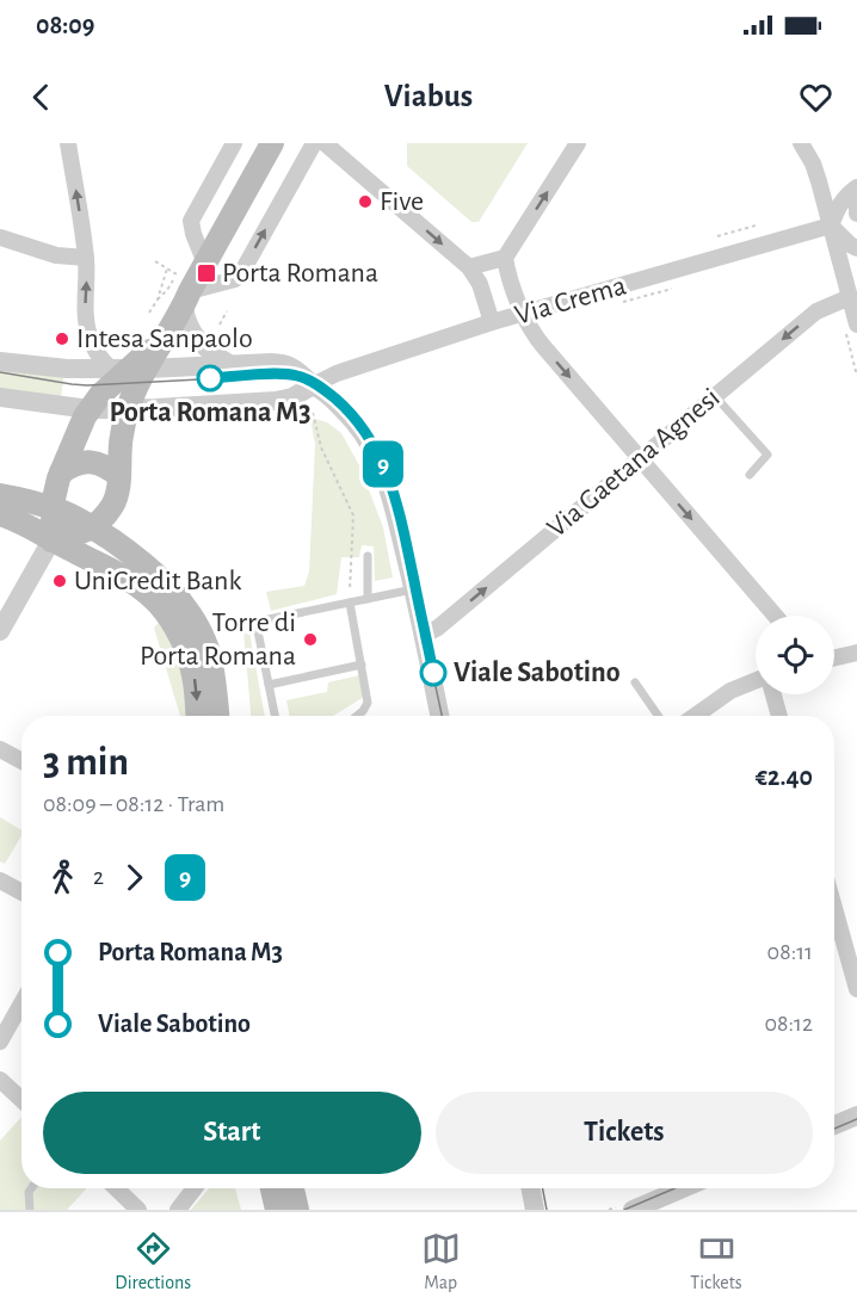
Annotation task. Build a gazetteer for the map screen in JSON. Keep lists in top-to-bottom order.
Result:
{
  "streets": {
    "street": ["Via Crema", "Via Gaetana Agnesi"]
  },
  "places": {
    "other": [
      "Five",
      "Intesa Sanpaolo",
      "Porta Romana M3",
      "UniCredit Bank",
      "Torre di Porta Romana",
      "Viale Sabotino"
    ],
    "transit": ["Porta Romana"]
  },
  "lines": ["tram line 9"],
  "page": {
    "status": "08:09",
    "header": "Viabus",
    "on_map": "9",
    "heading": ["3 min", "08:09 – 08:12 · Tram", "€2.40"],
    "legs": ["2", "9"],
    "list": [
      {
        "name": "Porta Romana M3",
        "value": "08:11"
      },
      {
        "name": "Viale Sabotino",
        "value": "08:12"
      }
    ],
    "buttons": ["Start", "Tickets"],
    "tabs": ["Directions", "Map", "Tickets"]
  }
}
